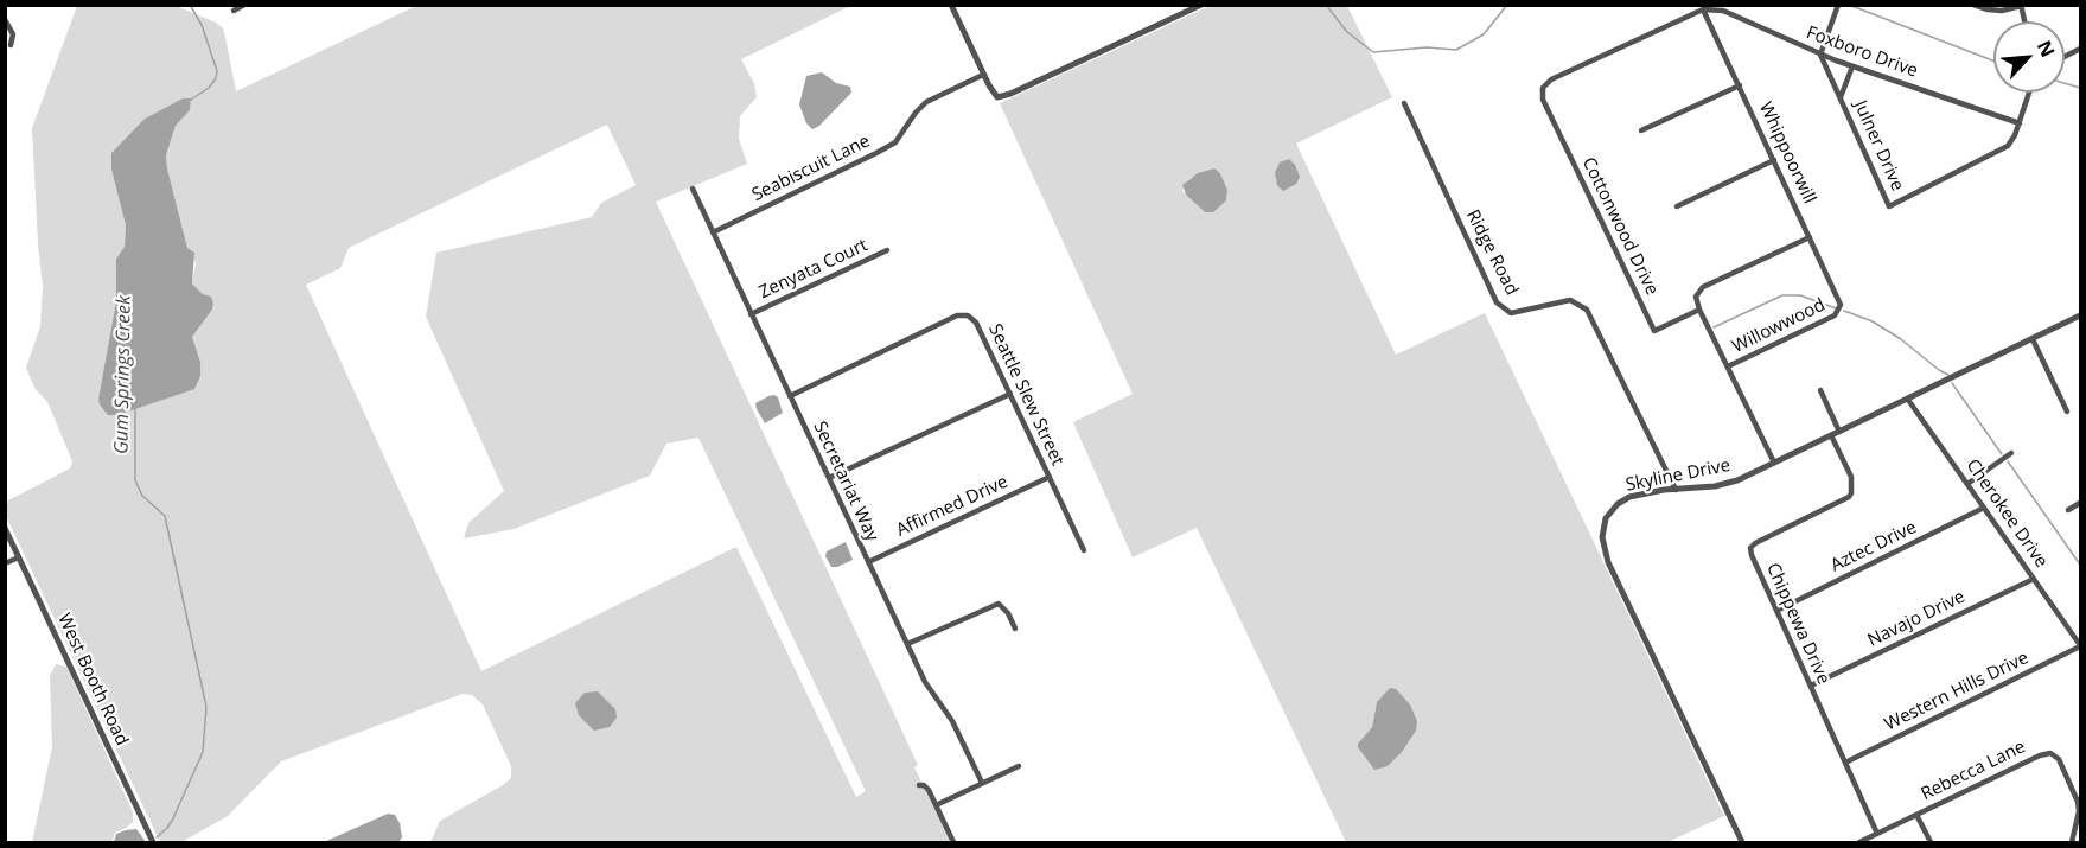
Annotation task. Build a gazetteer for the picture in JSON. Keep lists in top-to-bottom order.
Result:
{
  "streets": {
    "street": [
      "Foxboro Drive",
      "Julner Drive",
      "Whippoorwill",
      "Seabiscuit Lane",
      "Cottonwood Drive",
      "Ridge Road",
      "Zenyata Court",
      "Willowwood",
      "Seattle Slew Street",
      "Skyline Drive",
      "Secretariat Way",
      "Affirmed Drive",
      "Cherokee Drive",
      "Aztec Drive",
      "Navajo Drive",
      "Chippewa Drive",
      "West Booth Road",
      "Western Hills Drive",
      "Rebecca Lane"
    ]
  },
  "crossings": [
    ["Foxboro Drive", "Julner Drive"],
    ["Foxboro Drive", "Whippoorwill"],
    ["Foxboro Drive", "Cottonwood Drive"],
    ["Whippoorwill", "Cottonwood Drive"],
    ["Whippoorwill", "Willowwood"],
    ["Seabiscuit Lane", "Secretariat Way"],
    ["Ridge Road", "Skyline Drive"],
    ["Zenyata Court", "Secretariat Way"],
    ["Seattle Slew Street", "Secretariat Way"],
    ["Seattle Slew Street", "Affirmed Drive"],
    ["Skyline Drive", "Cherokee Drive"],
    ["Skyline Drive", "Chippewa Drive"],
    ["Secretariat Way", "Affirmed Drive"],
    ["Cherokee Drive", "Aztec Drive"],
    ["Cherokee Drive", "Navajo Drive"],
    ["Cherokee Drive", "Western Hills Drive"],
    ["Aztec Drive", "Chippewa Drive"],
    ["Navajo Drive", "Chippewa Drive"],
    ["Chippewa Drive", "Western Hills Drive"],
    ["Chippewa Drive", "Rebecca Lane"]
  ],
  "water": ["Gum Springs Creek"],
  "north": "top right"
}
